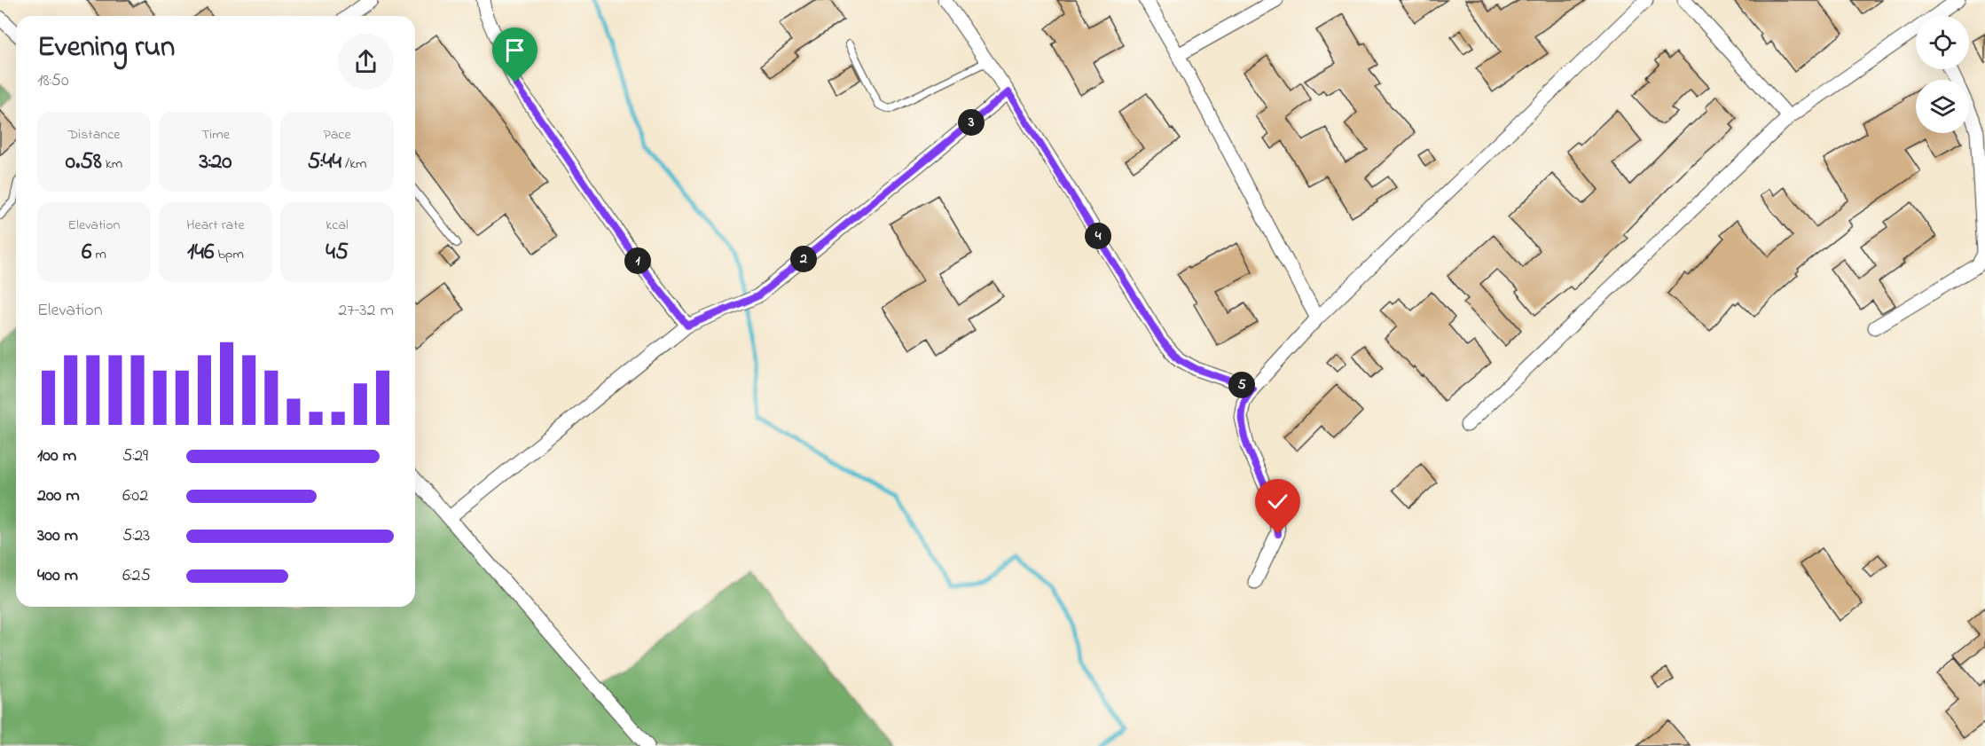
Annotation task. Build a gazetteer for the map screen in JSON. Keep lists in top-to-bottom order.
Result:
{
  "page": {
    "heading": ["Evening run", "18:50"],
    "stats": [
      ["Distance", "0.58 km"],
      ["Time", "3:20"],
      ["Pace", "5:44 /km"],
      ["Elevation", "6 m"],
      ["Heart rate", "146 bpm"],
      ["kcal", "45"]
    ],
    "pins": [
      "3",
      "4",
      "2",
      "1",
      "5"
    ],
    "chart": ["Elevation", "27–32 m"],
    "list": [
      {
        "name": "100 m",
        "note": "5:29"
      },
      {
        "name": "200 m",
        "note": "6:02"
      },
      {
        "name": "300 m",
        "note": "5:23"
      },
      {
        "name": "400 m",
        "note": "6:25"
      }
    ]
  }
}
